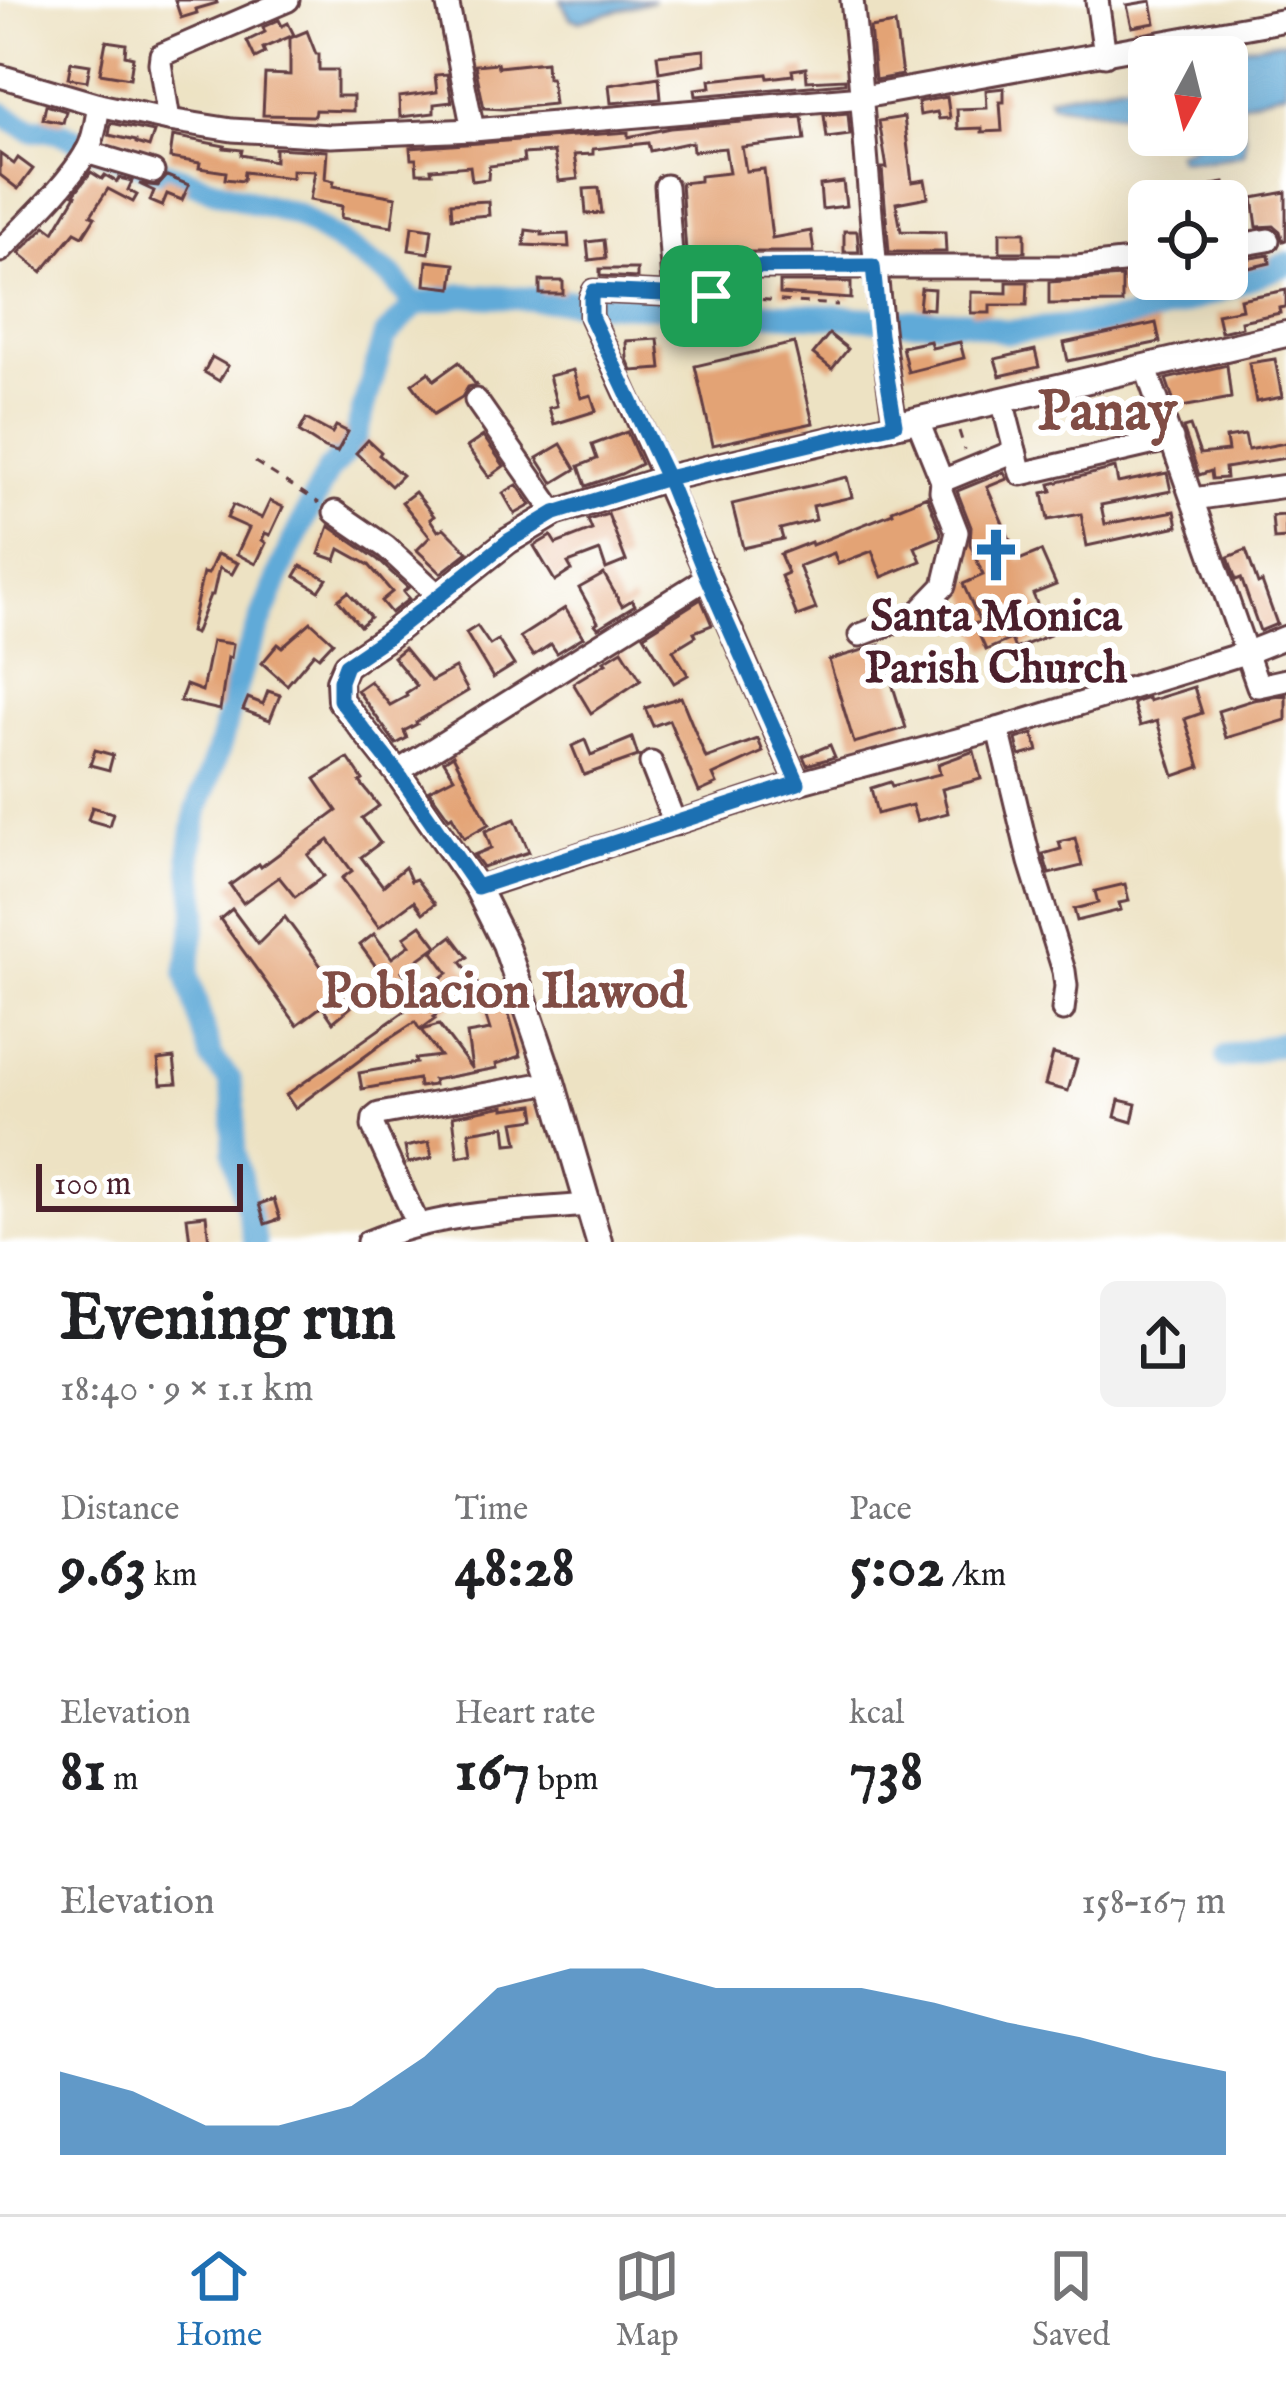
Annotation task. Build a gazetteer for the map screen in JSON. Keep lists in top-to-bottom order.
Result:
{
  "districts": ["Panay", "Poblacion Ilawod"],
  "places": {
    "church": ["Santa Monica Parish Church"]
  },
  "scale_bar": "100 m",
  "north": "bottom",
  "page": {
    "scale": "100 m",
    "heading": ["Evening run", "18:40 · 9 × 1.1 km"],
    "stats": [
      ["Distance", "9.63 km"],
      ["Time", "48:28"],
      ["Pace", "5:02 /km"],
      ["Elevation", "81 m"],
      ["Heart rate", "167 bpm"],
      ["kcal", "738"]
    ],
    "chart": ["Elevation", "158–167 m"],
    "tabs": ["Home", "Map", "Saved"]
  }
}
